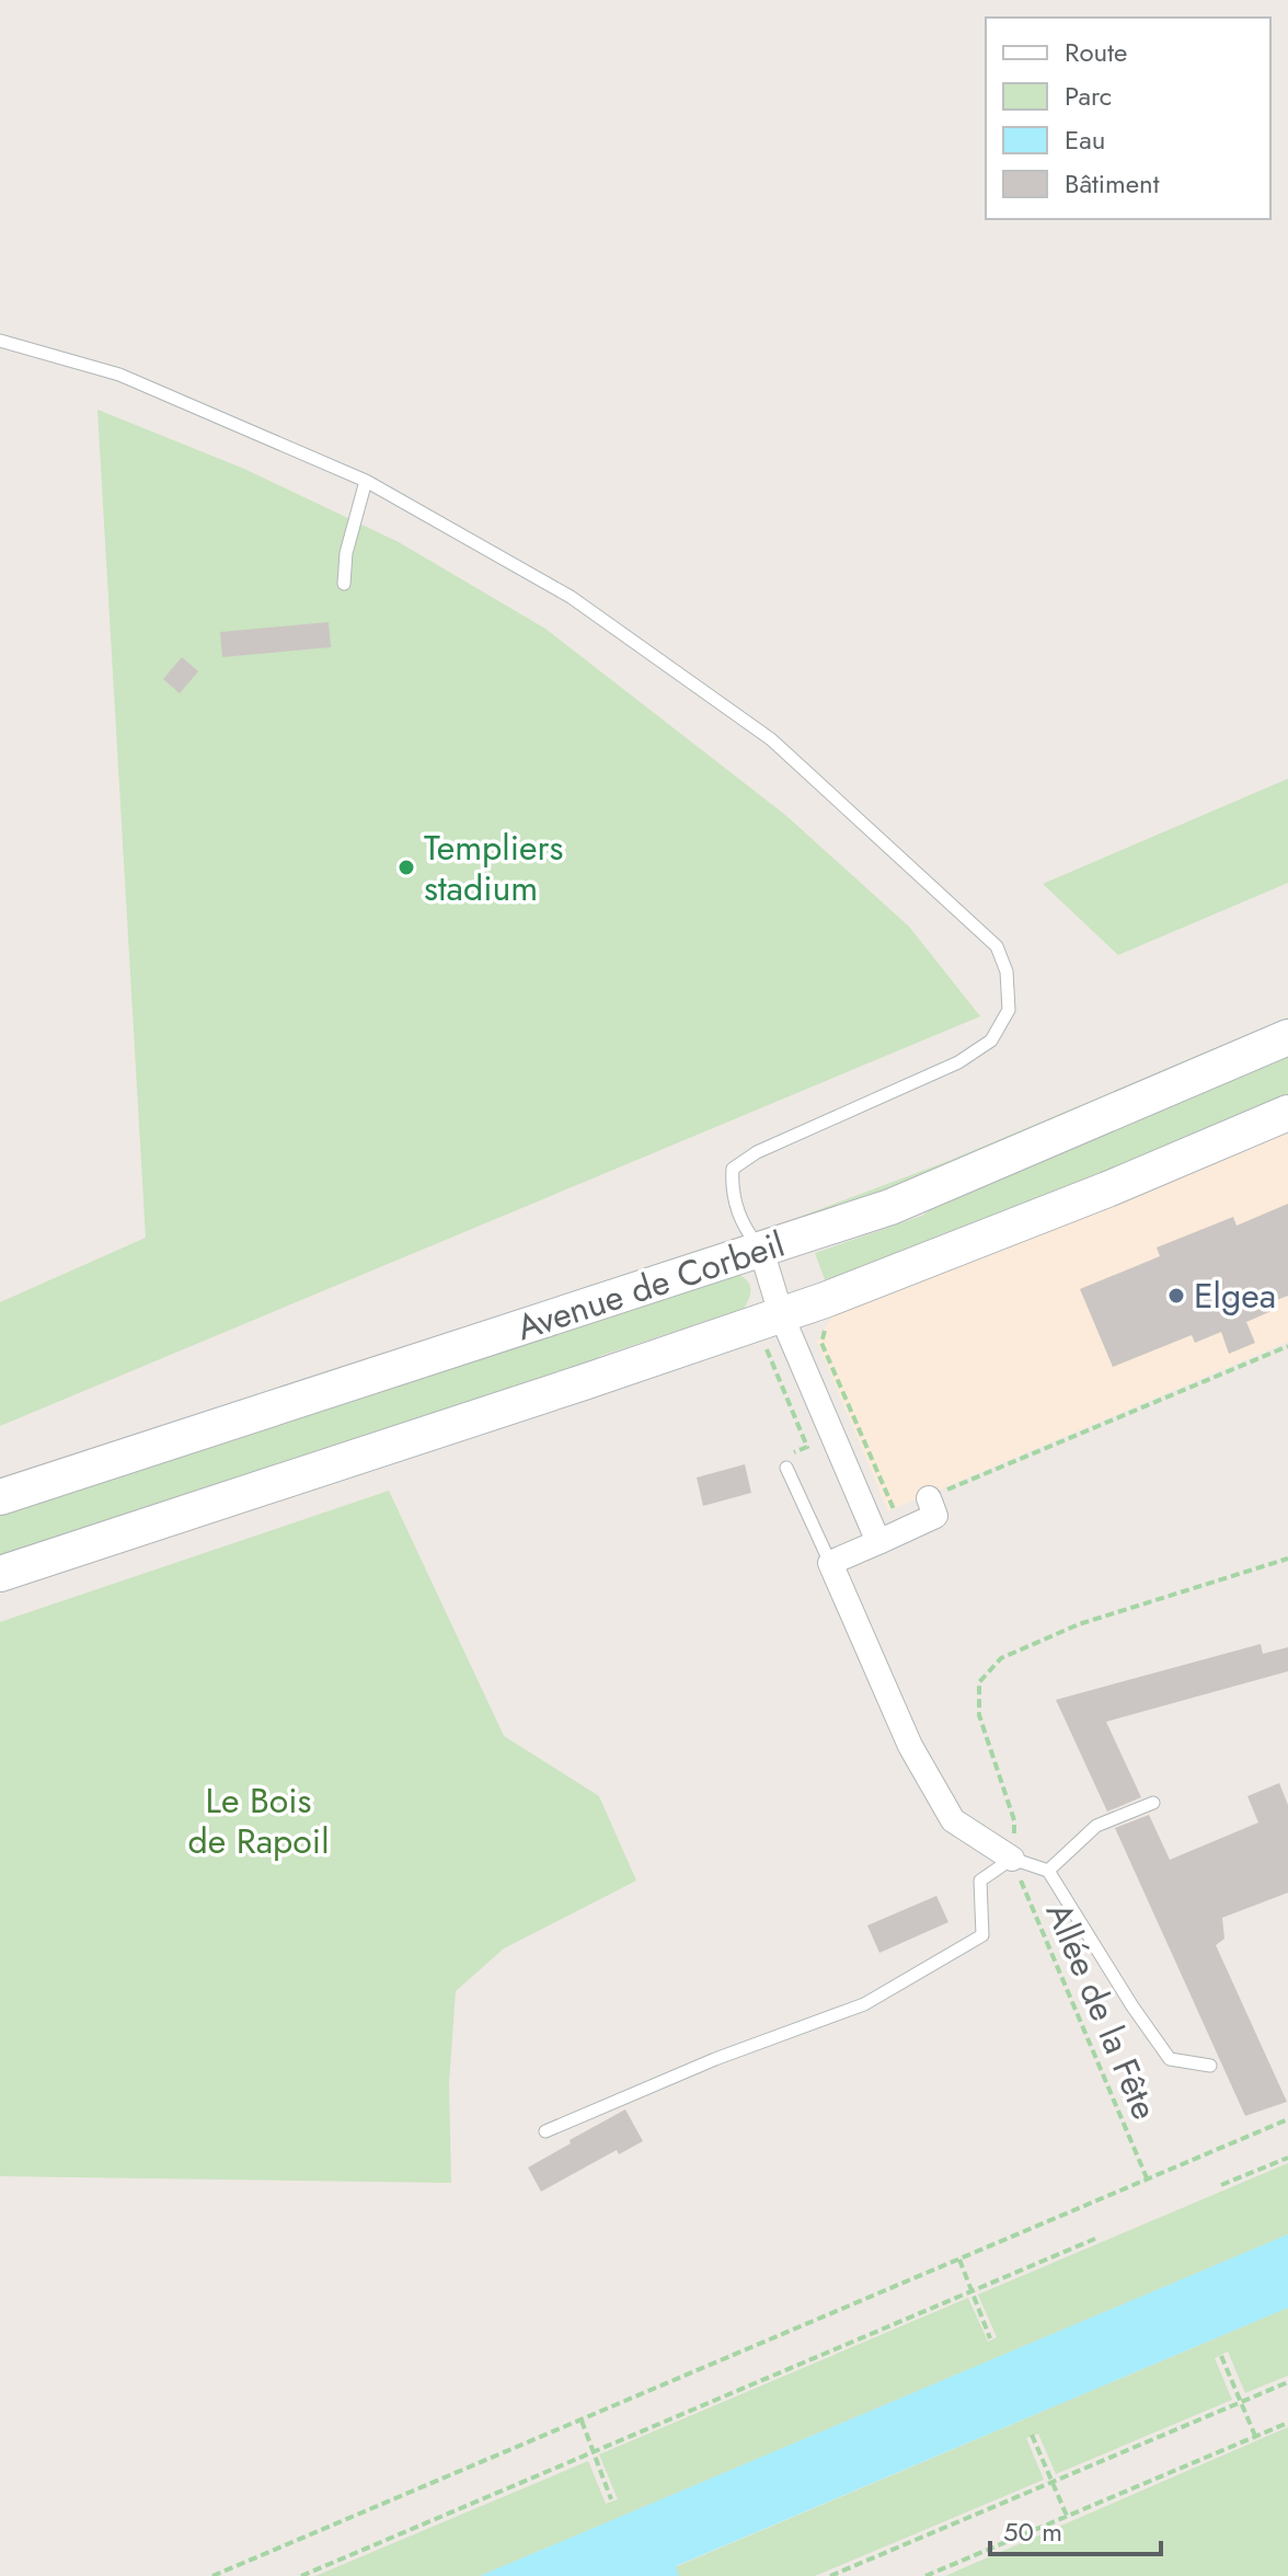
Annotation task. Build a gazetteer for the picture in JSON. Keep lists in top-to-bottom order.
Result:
{
  "streets": {
    "main road": ["Avenue de Corbeil"],
    "path": ["Allée de la Fête"]
  },
  "parks": ["Le Bois de Rapoil"],
  "places": ["Templiers stadium", "Elgea"],
  "legend": [
    "Route",
    "Parc",
    "Eau",
    "Bâtiment"
  ],
  "scale_bar": "50 m"
}
